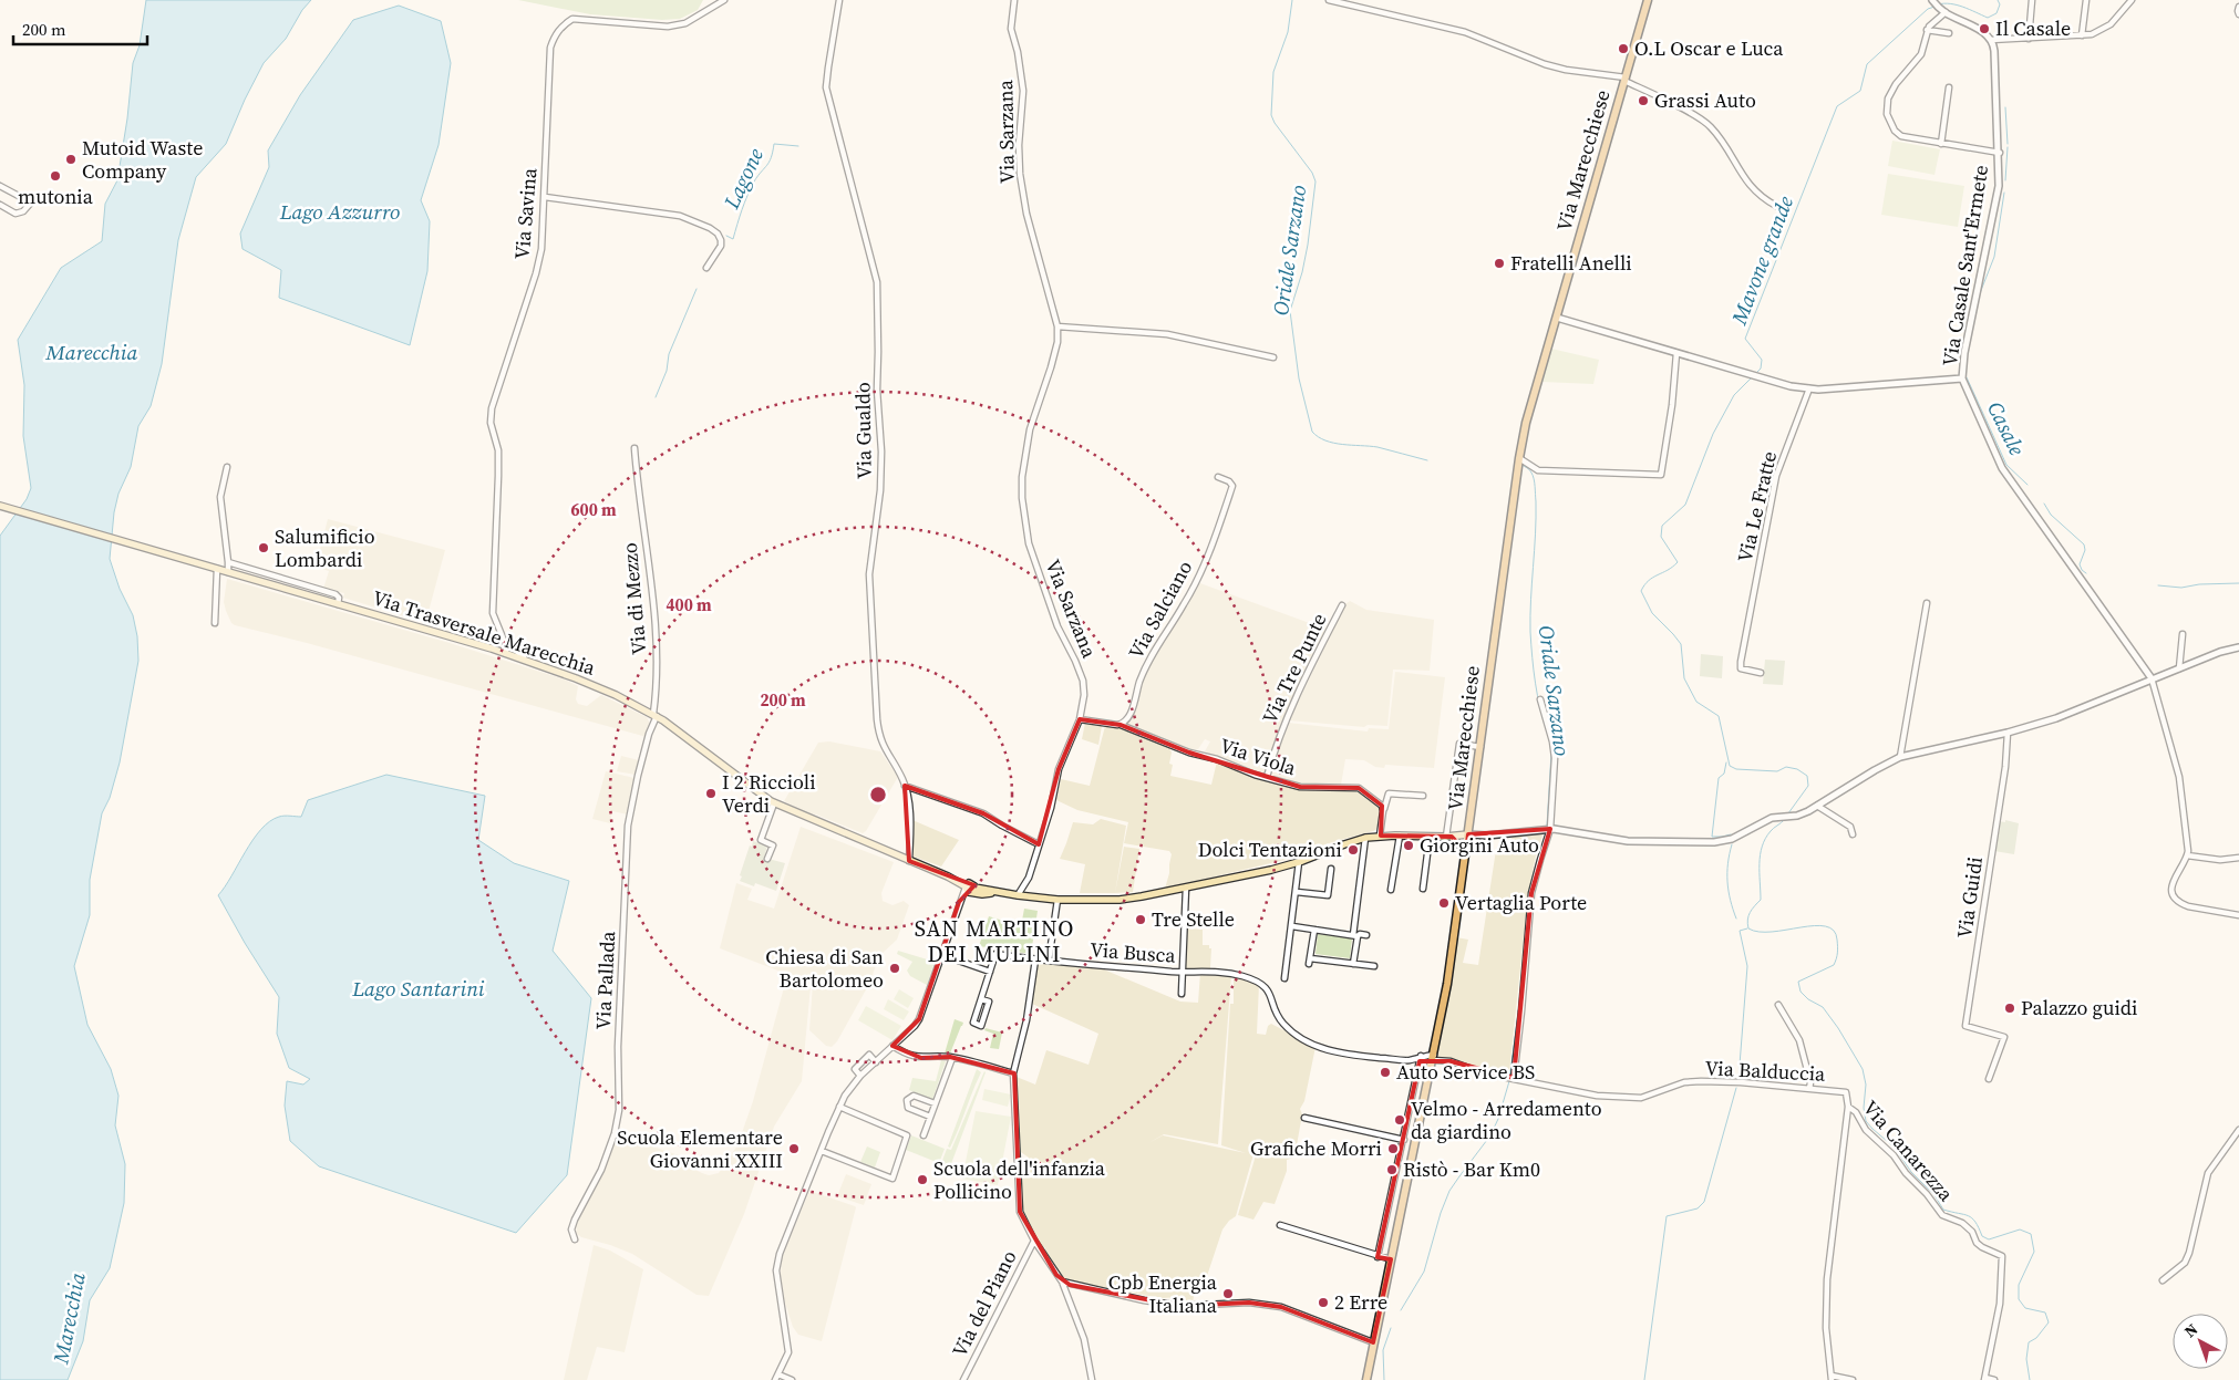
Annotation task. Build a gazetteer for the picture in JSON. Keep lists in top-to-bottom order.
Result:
{
  "streets": {
    "main road": ["Via Marecchiese", "Via Trasversale Marecchia"],
    "street": [
      "Via Sarzana",
      "Via Savina",
      "Via Casale Sant'Ermete",
      "Via Gualdo",
      "Via Le Fratte",
      "Via di Mezzo",
      "Via Salciano",
      "Via Tre Punte",
      "Via Viola",
      "Via Guidi",
      "Via Busca",
      "Via Pallada",
      "Via Balduccia",
      "Via Canarezza",
      "Via del Piano"
    ]
  },
  "crossings": [
    ["Via Sarzana", "Via Trasversale Marecchia"],
    ["Via Marecchiese", "Via Busca"],
    ["Via Marecchiese", "Via Balduccia"],
    ["Via Savina", "Via Trasversale Marecchia"],
    ["Via Gualdo", "Via Trasversale Marecchia"],
    ["Via di Mezzo", "Via Trasversale Marecchia"],
    ["Via di Mezzo", "Via Pallada"],
    ["Via Salciano", "Via Viola"],
    ["Via Trasversale Marecchia", "Via Pallada"],
    ["Via Tre Punte", "Via Viola"],
    ["Via Busca", "Via Balduccia"],
    ["Via Balduccia", "Via Canarezza"]
  ],
  "districts": ["SAN MARTINO DEI MULINI"],
  "water": [
    "Lagone",
    "Lago Azzurro",
    "Oriale Sarzano",
    "Mavone grande",
    "Marecchia",
    "Casale",
    "Lago Santarini"
  ],
  "places": [
    "Il Casale",
    "O.L Oscar e Luca",
    "Grassi Auto",
    "Mutoid Waste Company",
    "mutonia",
    "Fratelli Anelli",
    "Salumificio Lombardi",
    "I 2 Riccioli Verdi",
    "Giorgini Auto",
    "Dolci Tentazioni",
    "Vertaglia Porte",
    "Tre Stelle",
    "Chiesa di San Bartolomeo",
    "Palazzo guidi",
    "Auto Service BS",
    "Velmo - Arredamento da giardino",
    "Scuola Elementare Giovanni XXIII",
    "Grafiche Morri",
    "Ristò - Bar Km0",
    "Scuola dell'infanzia Pollicino",
    "Cpb Energia Italiana",
    "2 Erre"
  ],
  "scale_bar": "200 m",
  "north": "top left",
  "rings": ["600 m", "400 m", "200 m"]
}
